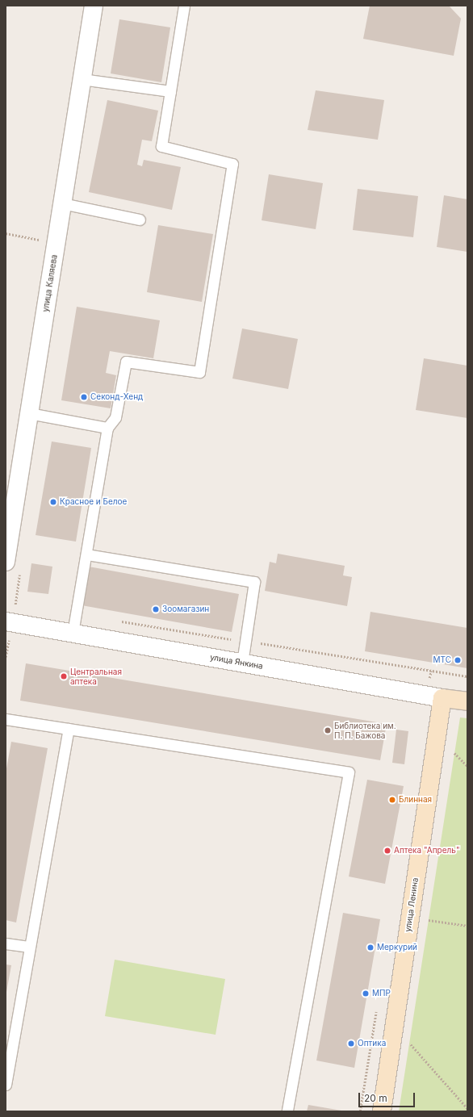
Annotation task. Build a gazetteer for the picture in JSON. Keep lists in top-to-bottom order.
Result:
{
  "streets": {
    "main road": ["улица Янкина", "улица Ленина"],
    "street": ["улица Каляева"]
  },
  "crossings": [
    ["улица Янкина", "улица Ленина"]
  ],
  "places": [
    "Секонд-Хенд",
    "Красное и Белое",
    "Зоомагазин",
    "МТС",
    "Центральная аптека",
    "Библиотека им. П. П. Бажова",
    "Блинная",
    "Аптека \"Апрель\"",
    "Меркурий",
    "МПР",
    "Оптика"
  ],
  "scale_bar": "20 m"
}
